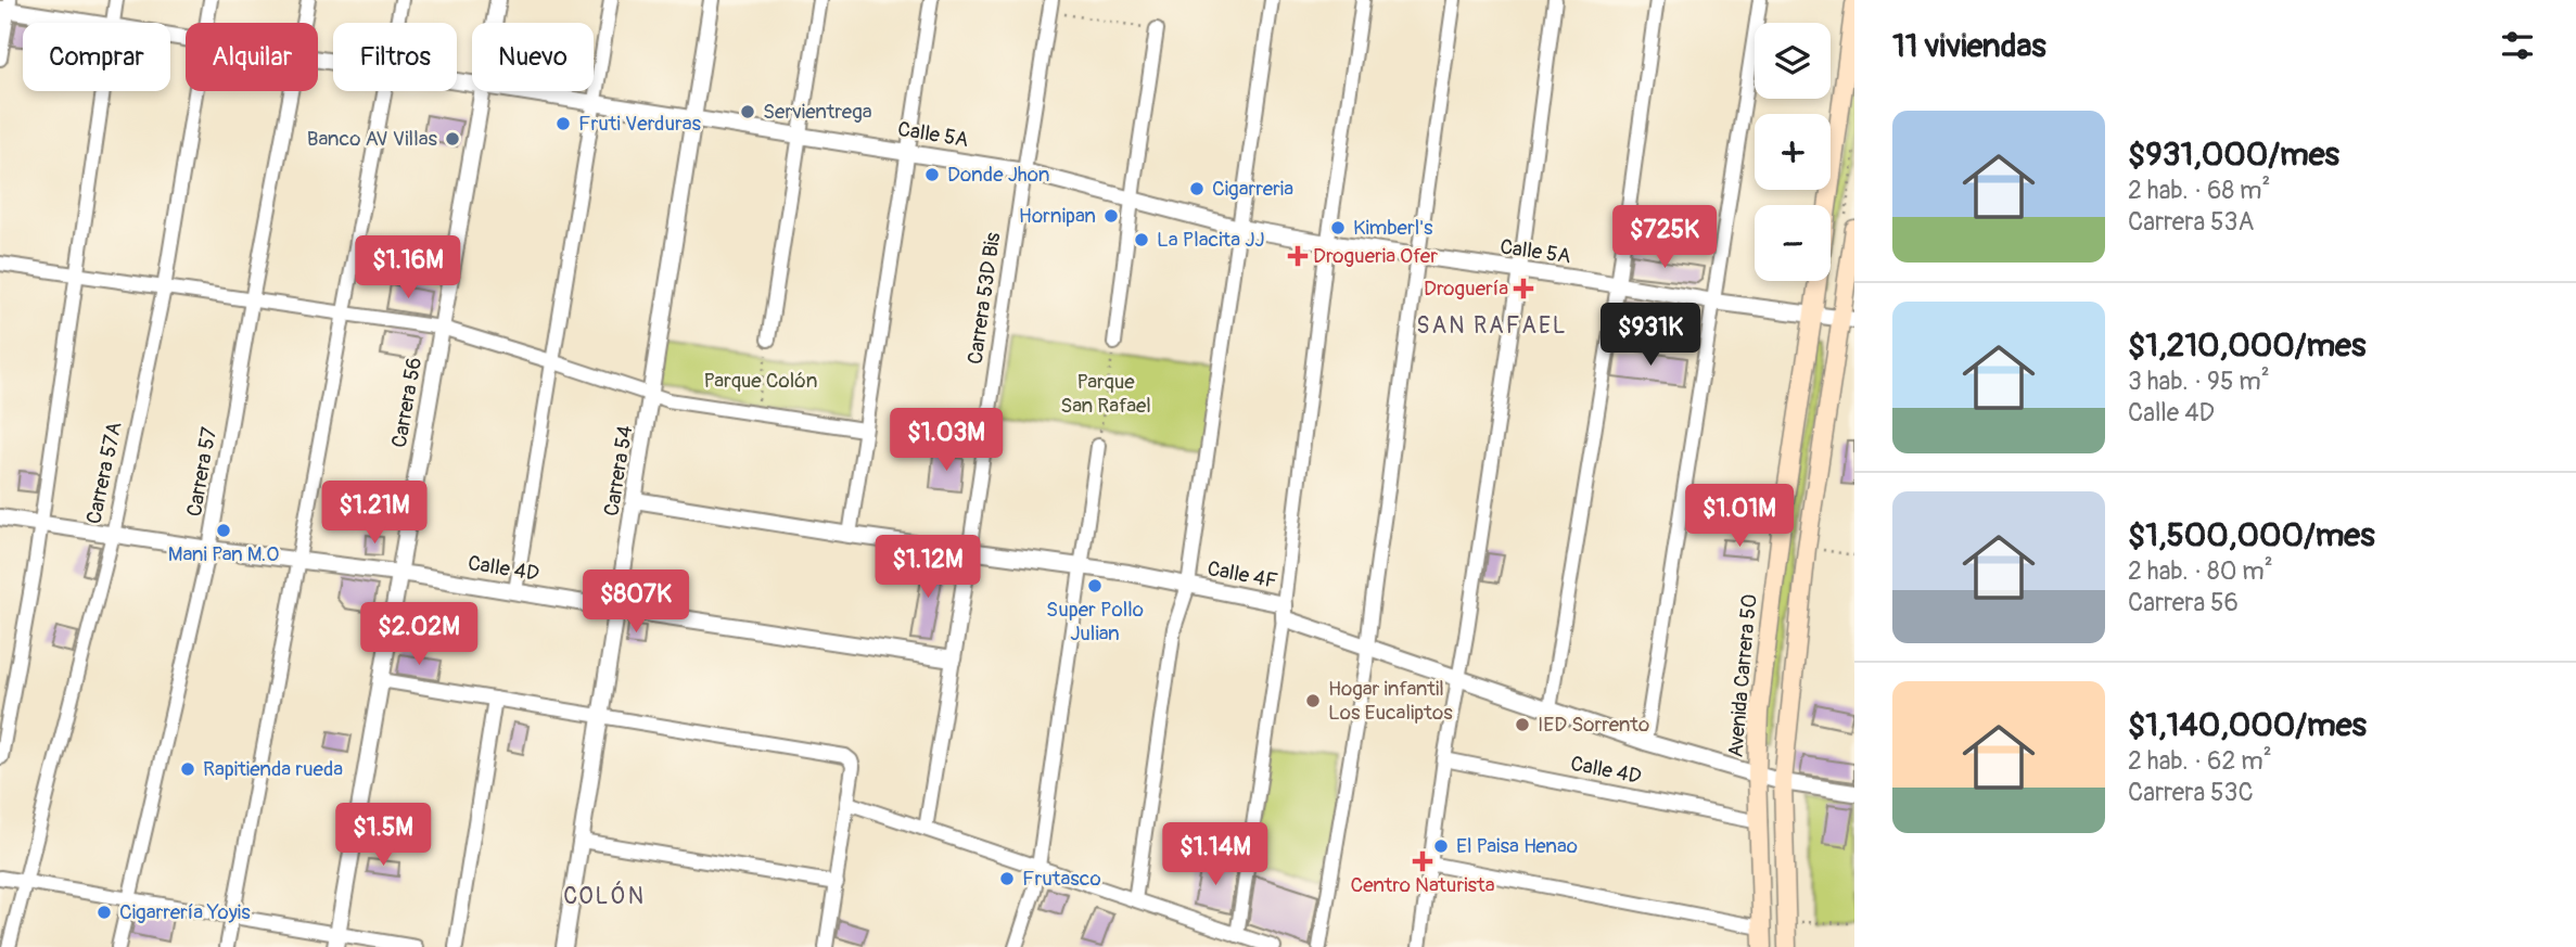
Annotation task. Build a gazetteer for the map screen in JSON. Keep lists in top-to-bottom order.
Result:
{
  "streets": {
    "main road": ["Avenida Carrera 50"],
    "street": [
      "Calle 5A",
      "Carrera 53D Bis",
      "Carrera 56",
      "Carrera 54",
      "Carrera 57",
      "Carrera 57A",
      "Calle 4D",
      "Calle 4F"
    ]
  },
  "crossings": [
    ["Calle 5A", "Carrera 53D Bis"],
    ["Calle 5A", "Carrera 54"],
    ["Calle 5A", "Avenida Carrera 50"],
    ["Carrera 53D Bis", "Calle 4D"],
    ["Carrera 53D Bis", "Calle 4F"],
    ["Carrera 56", "Calle 4D"],
    ["Carrera 54", "Calle 4D"],
    ["Carrera 54", "Calle 4F"],
    ["Carrera 57", "Calle 4D"],
    ["Carrera 57A", "Calle 4D"],
    ["Calle 4D", "Avenida Carrera 50"],
    ["Calle 4F", "Avenida Carrera 50"]
  ],
  "districts": ["SAN RAFAEL", "COLÓN"],
  "parks": ["Parque Colón", "Parque San Rafael"],
  "places": {
    "other": [
      "Servientrega",
      "Fruti Verduras",
      "Banco AV Villas",
      "Donde Jhon",
      "Cigarreria",
      "Hornipan",
      "Kimberl's",
      "La Placita JJ",
      "Mani Pan M.O",
      "Super Pollo Julian",
      "Hogar infantil Los Eucaliptos",
      "IED Sorrento",
      "Rapitienda rueda",
      "El Paisa Henao",
      "Frutasco",
      "Cigarrería Yoyis"
    ],
    "health": ["Drogueria Ofer", "Droguería", "Centro Naturista"]
  },
  "page": {
    "heading": "11 viviendas",
    "map_buttons": ["+", "−"],
    "chip": [
      "Comprar",
      "Alquilar",
      "Filtros",
      "Nuevo"
    ],
    "list": [
      {
        "name": "$931,000/mes",
        "note": "2 hab. · 68 m² · Carrera 53A"
      },
      {
        "name": "$1,210,000/mes",
        "note": "3 hab. · 95 m² · Calle 4D"
      },
      {
        "name": "$1,500,000/mes",
        "note": "2 hab. · 80 m² · Carrera 56"
      },
      {
        "name": "$1,140,000/mes",
        "note": "2 hab. · 62 m² · Carrera 53C"
      }
    ],
    "price": [
      "$725K",
      "$1.16M",
      "$931K",
      "$1.03M",
      "$1.21M",
      "$1.01M",
      "$1.12M",
      "$807K",
      "$2.02M",
      "$1.5M",
      "$1.14M"
    ]
  }
}
